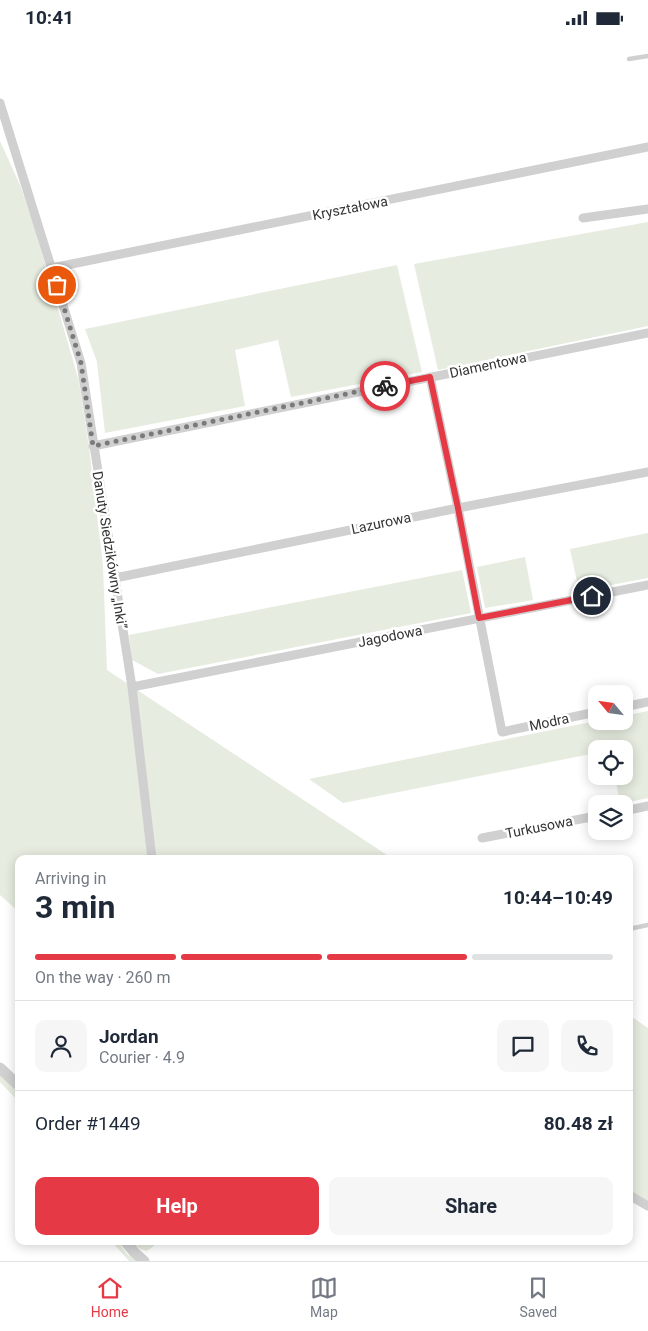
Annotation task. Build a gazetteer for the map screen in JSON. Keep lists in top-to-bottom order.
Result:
{
  "streets": {
    "street": [
      "Kryształowa",
      "Diamentowa",
      "Lazurowa",
      "Danuty Siedzikówny „Inki”",
      "Jagodowa",
      "Modra",
      "Turkusowa"
    ]
  },
  "crossings": [
    ["Kryształowa", "Danuty Siedzikówny „Inki”"],
    ["Diamentowa", "Danuty Siedzikówny „Inki”"],
    ["Lazurowa", "Danuty Siedzikówny „Inki”"],
    ["Danuty Siedzikówny „Inki”", "Jagodowa"],
    ["Jagodowa", "Modra"]
  ],
  "north": "top left",
  "page": {
    "status": "10:41",
    "heading": ["3 min", "Arriving in", "10:44–10:49"],
    "panel": [
      "Jordan",
      "Courier · 4.9",
      "Order #1449",
      "80.48 zł"
    ],
    "bar": "On the way · 260 m",
    "buttons": ["Help", "Share"],
    "tabs": ["Home", "Map", "Saved"]
  }
}
